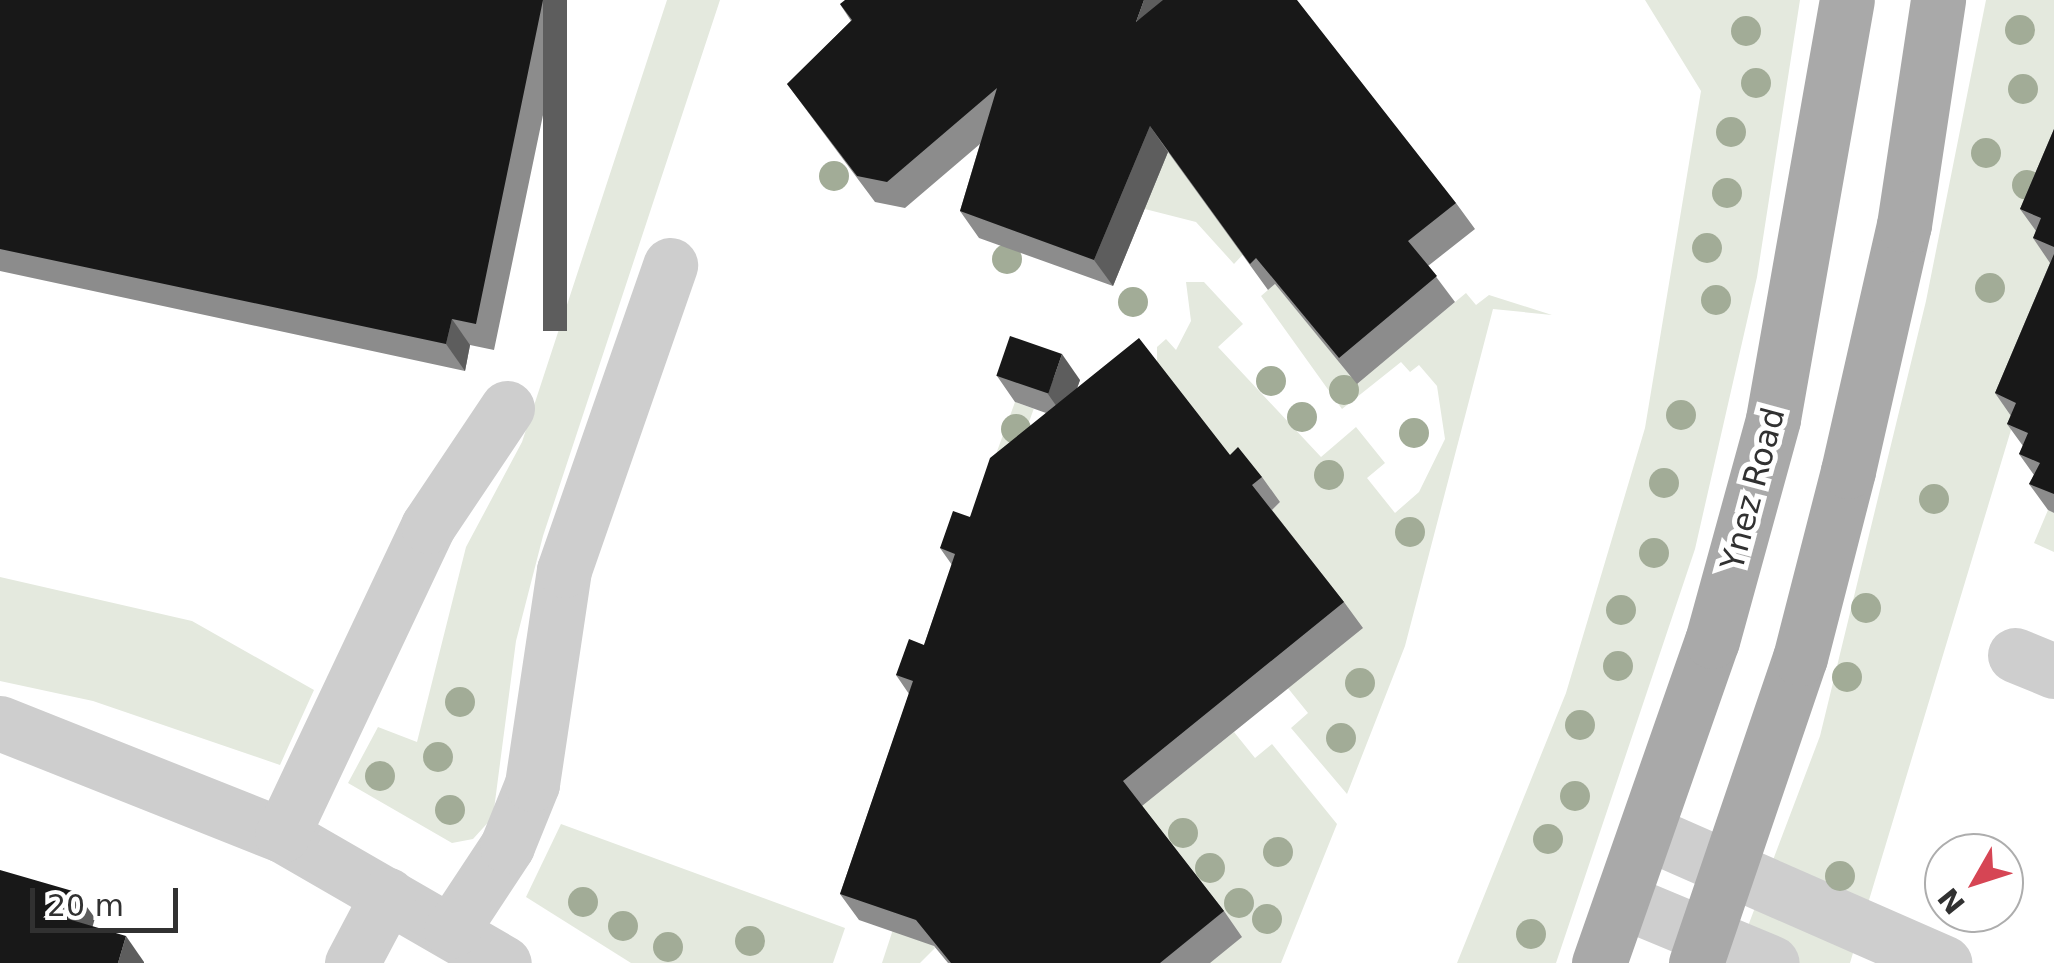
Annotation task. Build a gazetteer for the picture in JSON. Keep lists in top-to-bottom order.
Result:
{
  "streets": {
    "main road": ["Ynez Road"]
  },
  "scale_bar": "20 m",
  "north": "bottom left"
}
